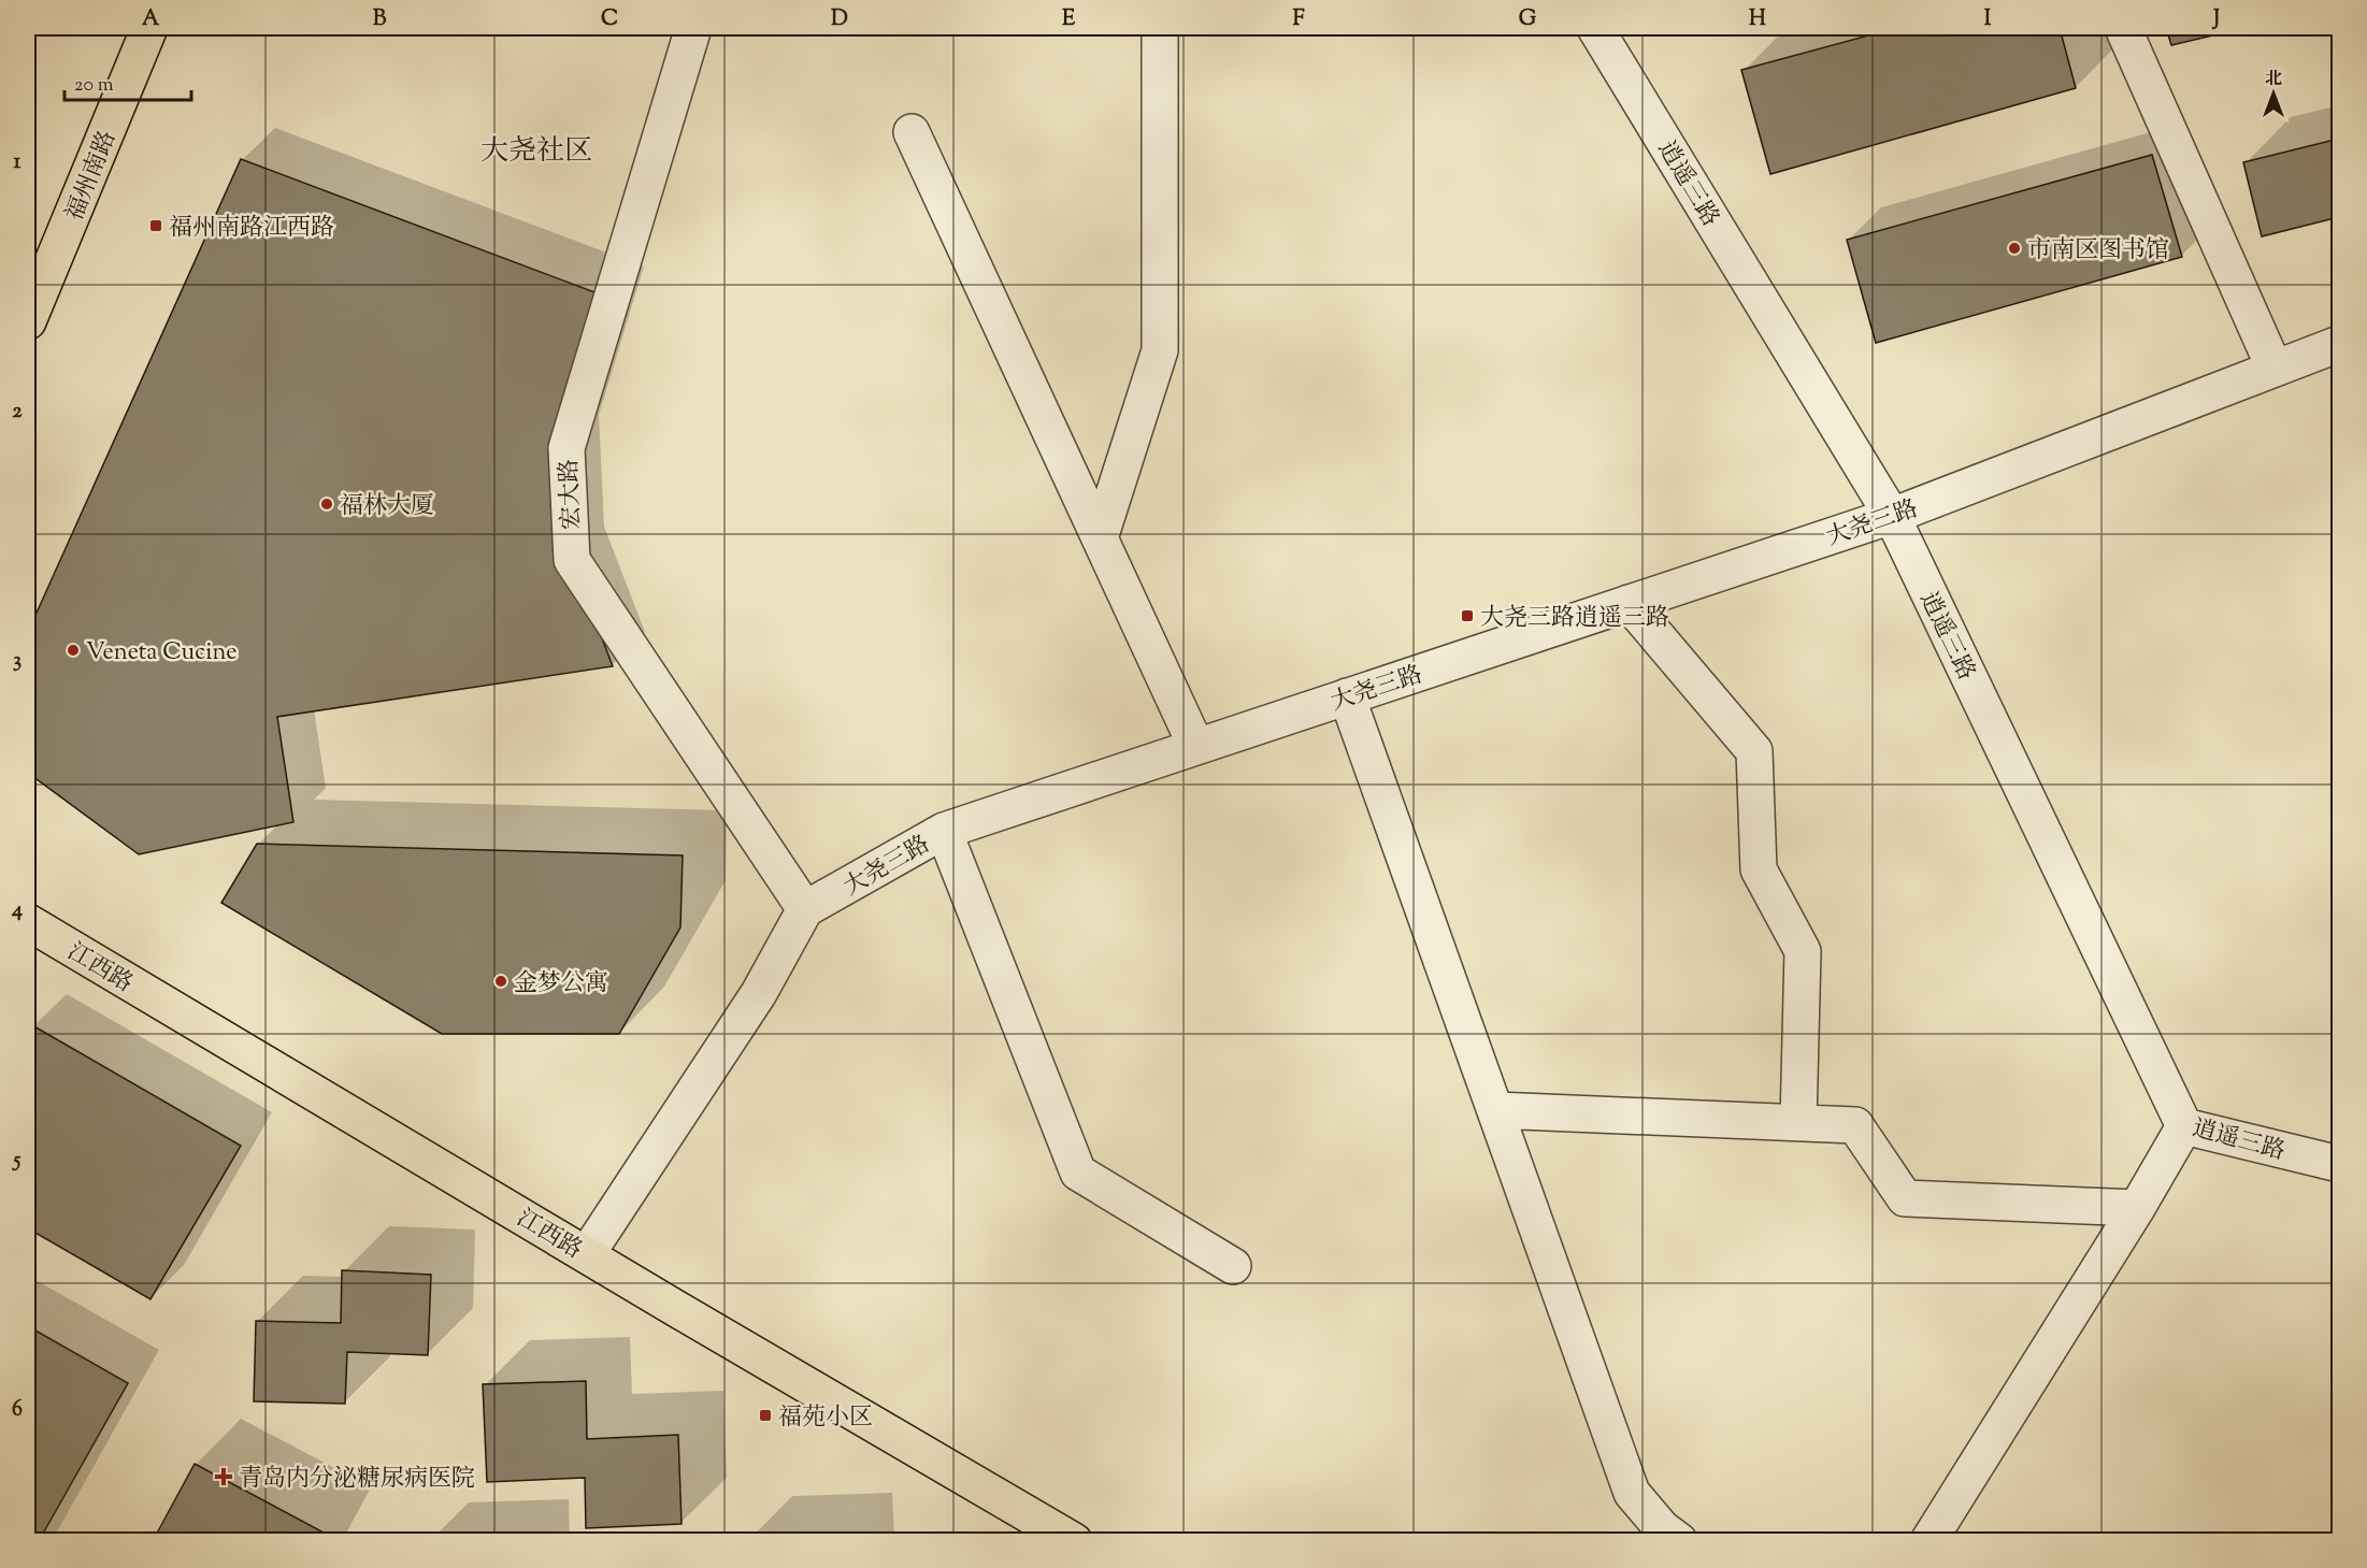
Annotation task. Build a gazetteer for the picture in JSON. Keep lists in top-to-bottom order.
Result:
{
  "streets": {
    "main road": ["福州南路", "江西路"],
    "street": ["逍遥三路", "宏大路", "大尧三路"]
  },
  "crossings": [
    ["逍遥三路", "大尧三路"],
    ["宏大路", "大尧三路"]
  ],
  "districts": ["大尧社区"],
  "places": {
    "transit": ["福州南路江西路", "大尧三路逍遥三路", "福苑小区"],
    "other": [
      "市南区图书馆",
      "福林大厦",
      "Veneta Cucine",
      "金梦公寓"
    ],
    "health": ["青岛内分泌糖尿病医院"]
  },
  "scale_bar": "20 m",
  "north": "top",
  "grid": {
    "columns": [
      "A",
      "B",
      "C",
      "D",
      "E",
      "F",
      "G",
      "H",
      "I",
      "J"
    ],
    "rows": [
      "1",
      "2",
      "3",
      "4",
      "5",
      "6"
    ]
  }
}
